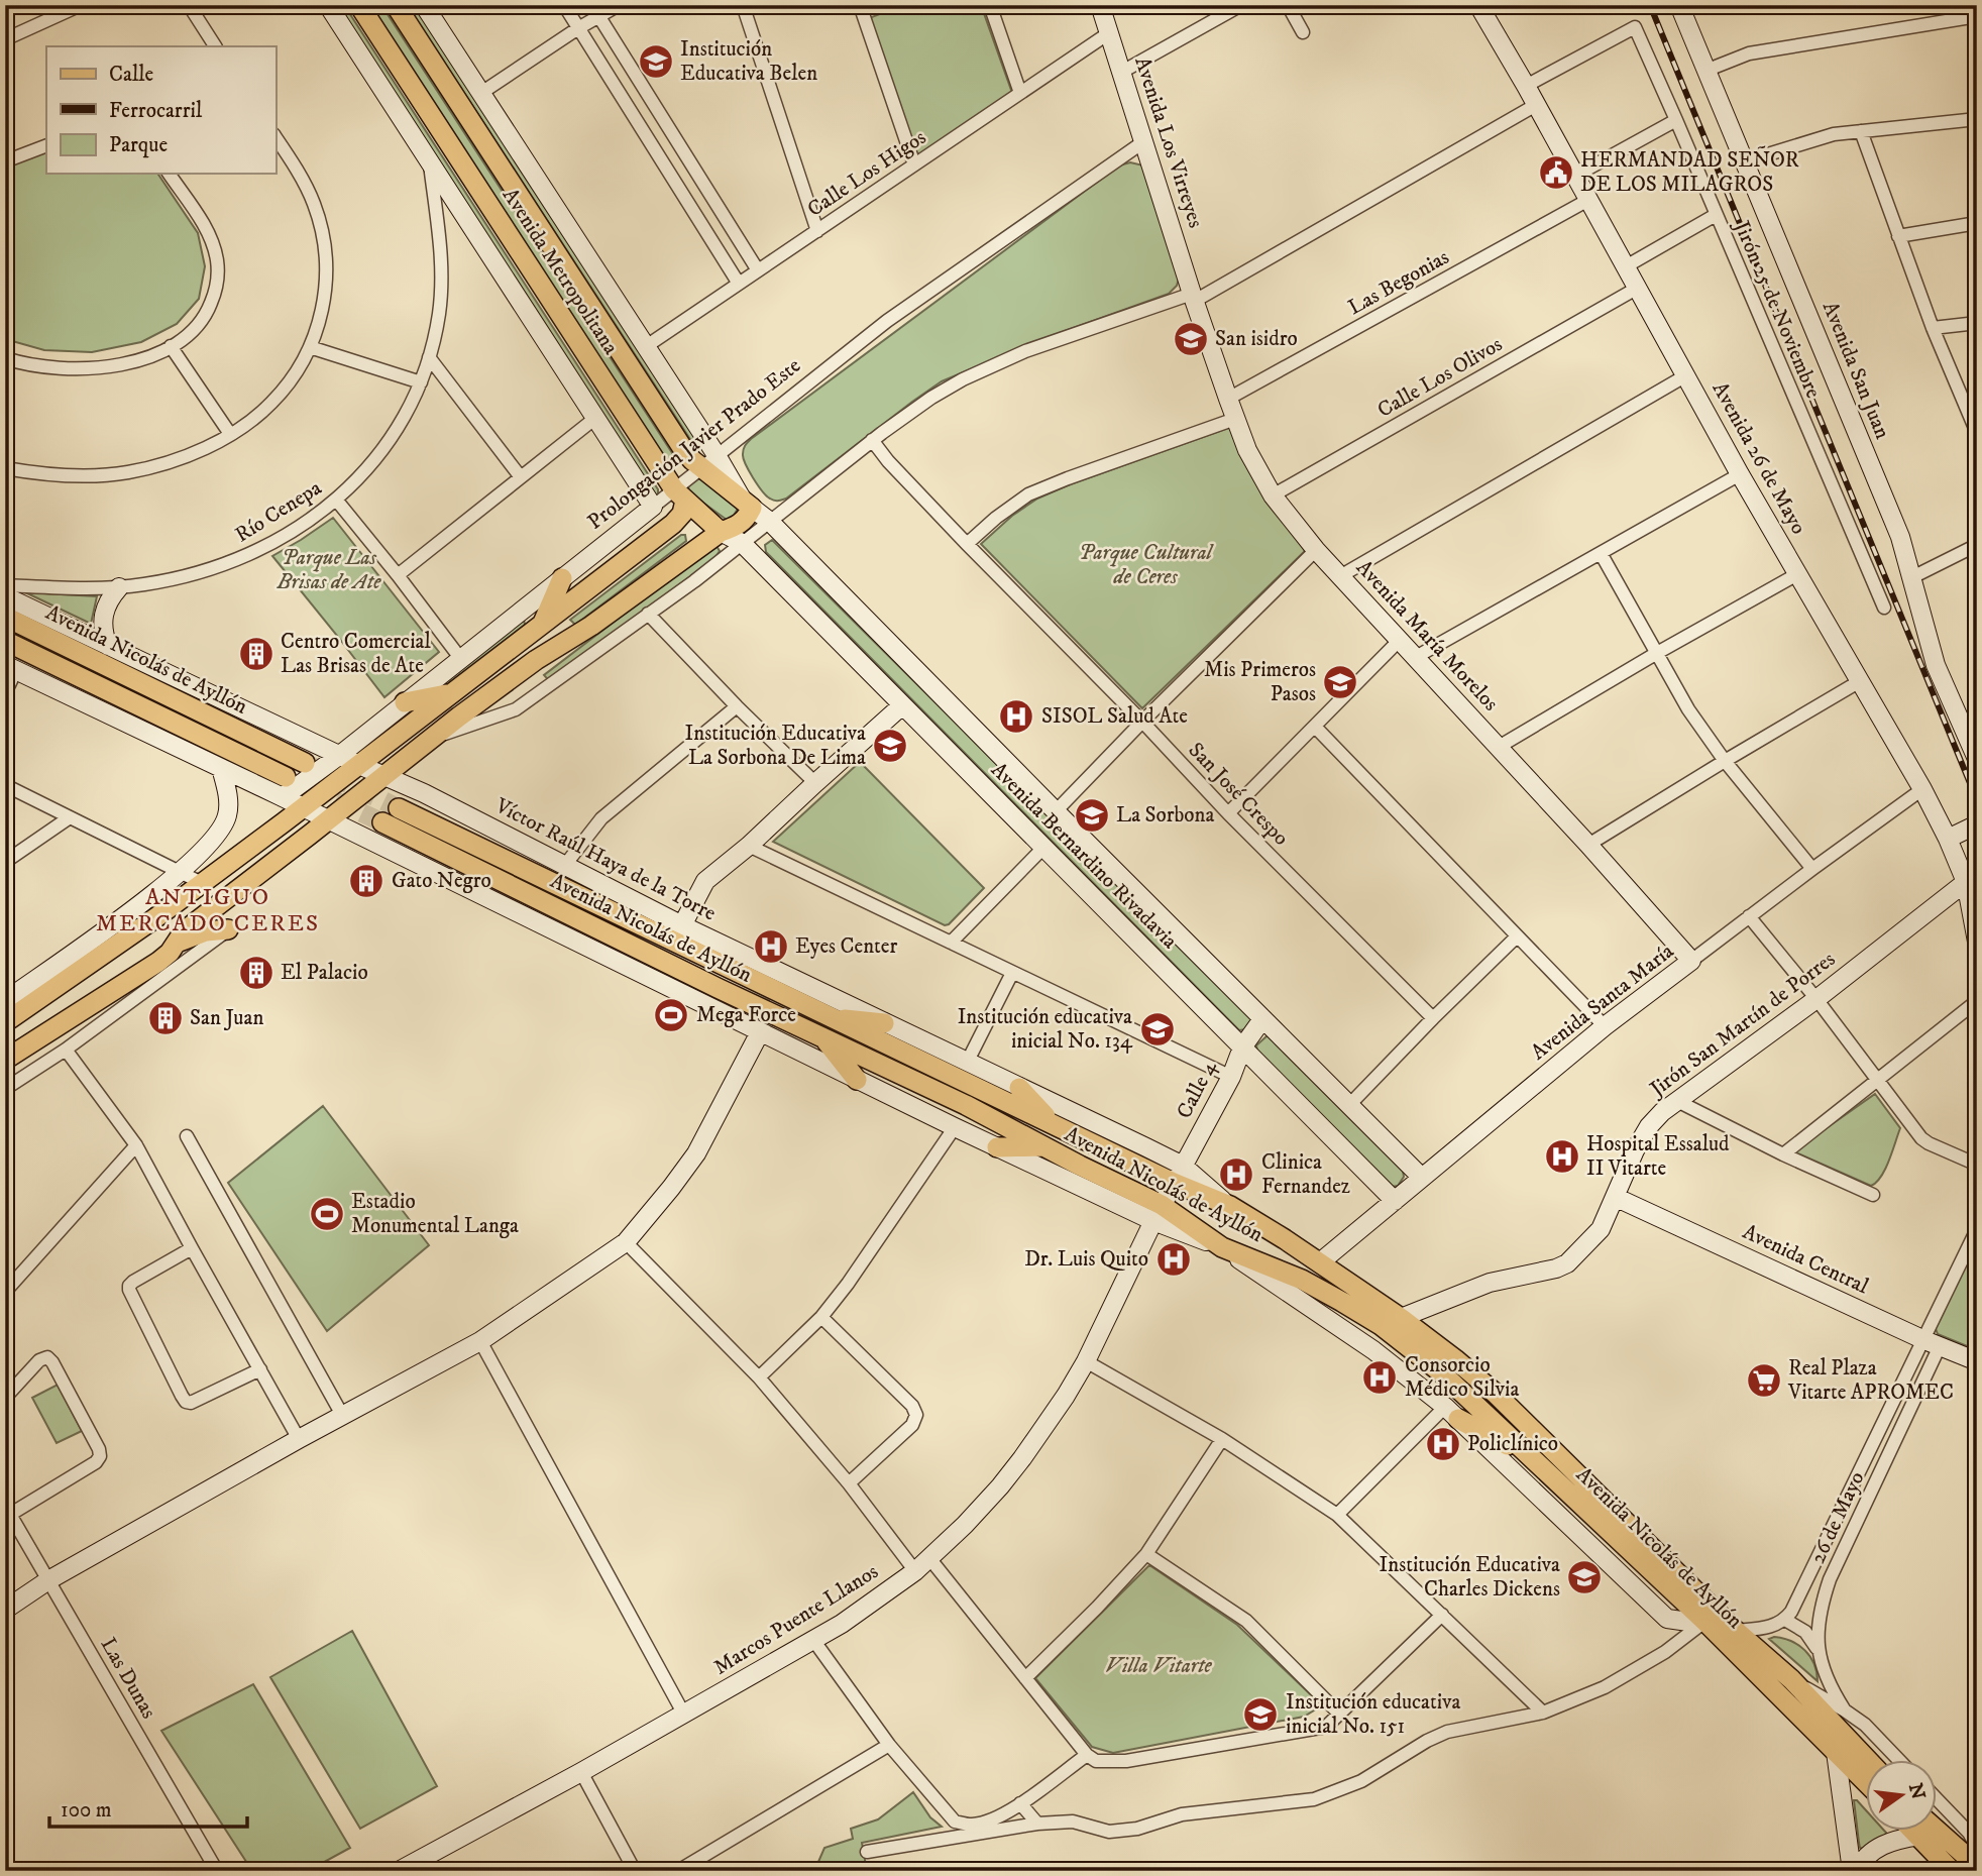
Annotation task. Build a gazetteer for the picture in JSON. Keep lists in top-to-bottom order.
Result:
{
  "streets": {
    "main road": ["Avenida Metropolitana", "Prolongación Javier Prado Este", "Avenida Nicolás de Ayllón"],
    "street": [
      "Avenida Los Virreyes",
      "Calle Los Higos",
      "Las Begonias",
      "Jirón 25 de Noviembre",
      "Avenida San Juan",
      "Calle Los Olivos",
      "Avenida 26 de Mayo",
      "Río Cenepa",
      "Avenida María Morelos",
      "San José Crespo",
      "Avenida Bernardino Rivadavia",
      "Víctor Raúl Haya de la Torre",
      "Avenida Santa María",
      "Jirón San Martín de Porres",
      "Calle 4",
      "Avenida Central",
      "26 de Mayo",
      "Marcos Puente Llanos",
      "Las Dunas"
    ]
  },
  "crossings": [
    ["Avenida Los Virreyes", "Calle Los Higos"],
    ["Avenida Los Virreyes", "Prolongación Javier Prado Este"],
    ["Avenida Los Virreyes", "Avenida María Morelos"],
    ["Calle Los Higos", "Avenida Metropolitana"],
    ["Avenida Metropolitana", "Prolongación Javier Prado Este"],
    ["Avenida Metropolitana", "Avenida Bernardino Rivadavia"],
    ["Las Begonias", "Avenida 26 de Mayo"],
    ["Las Begonias", "Avenida María Morelos"],
    ["Jirón 25 de Noviembre", "Avenida 26 de Mayo"],
    ["Calle Los Olivos", "Avenida 26 de Mayo"],
    ["Calle Los Olivos", "Avenida María Morelos"],
    ["Prolongación Javier Prado Este", "Avenida Nicolás de Ayllón"],
    ["Prolongación Javier Prado Este", "Víctor Raúl Haya de la Torre"],
    ["Avenida 26 de Mayo", "Avenida Santa María"],
    ["Avenida 26 de Mayo", "Jirón San Martín de Porres"],
    ["Avenida María Morelos", "Avenida Santa María"],
    ["Avenida Nicolás de Ayllón", "Víctor Raúl Haya de la Torre"],
    ["Avenida Nicolás de Ayllón", "Avenida Santa María"],
    ["Avenida Nicolás de Ayllón", "Jirón San Martín de Porres"],
    ["Avenida Nicolás de Ayllón", "Calle 4"],
    ["Avenida Nicolás de Ayllón", "Marcos Puente Llanos"],
    ["Avenida Bernardino Rivadavia", "Avenida Santa María"],
    ["Avenida Bernardino Rivadavia", "Calle 4"],
    ["Víctor Raúl Haya de la Torre", "Calle 4"],
    ["Víctor Raúl Haya de la Torre", "Marcos Puente Llanos"],
    ["Jirón San Martín de Porres", "Avenida Central"],
    ["Calle 4", "Marcos Puente Llanos"],
    ["Avenida Central", "26 de Mayo"]
  ],
  "districts": ["ANTIGUO MERCADO CERES"],
  "parks": ["Parque Cultural de Ceres", "Parque Las Brisas de Ate", "Villa Vitarte"],
  "places": {
    "school or university": [
      "Institución Educativa Belen",
      "San isidro",
      "Mis Primeros Pasos",
      "Institución Educativa La Sorbona De Lima",
      "La Sorbona",
      "Institución educativa inicial No. 134",
      "Institución Educativa Charles Dickens",
      "Institución educativa inicial No. 151"
    ],
    "public building": ["HERMANDAD SEÑOR DE LOS MILAGROS"],
    "building": [
      "Centro Comercial Las Brisas de Ate",
      "Gato Negro",
      "El Palacio",
      "San Juan"
    ],
    "hospital": [
      "SISOL Salud Ate",
      "Eyes Center",
      "Hospital Essalud II Vitarte",
      "Clinica Fernandez",
      "Dr. Luis Quito",
      "Consorcio Médico Silvia",
      "Policlínico"
    ],
    "sports": ["Mega Force", "Estadio Monumental Langa"],
    "supermarket": ["Real Plaza Vitarte APROMEC"]
  },
  "legend": ["Calle", "Ferrocarril", "Parque"],
  "scale_bar": "100 m",
  "north": "right"
}
